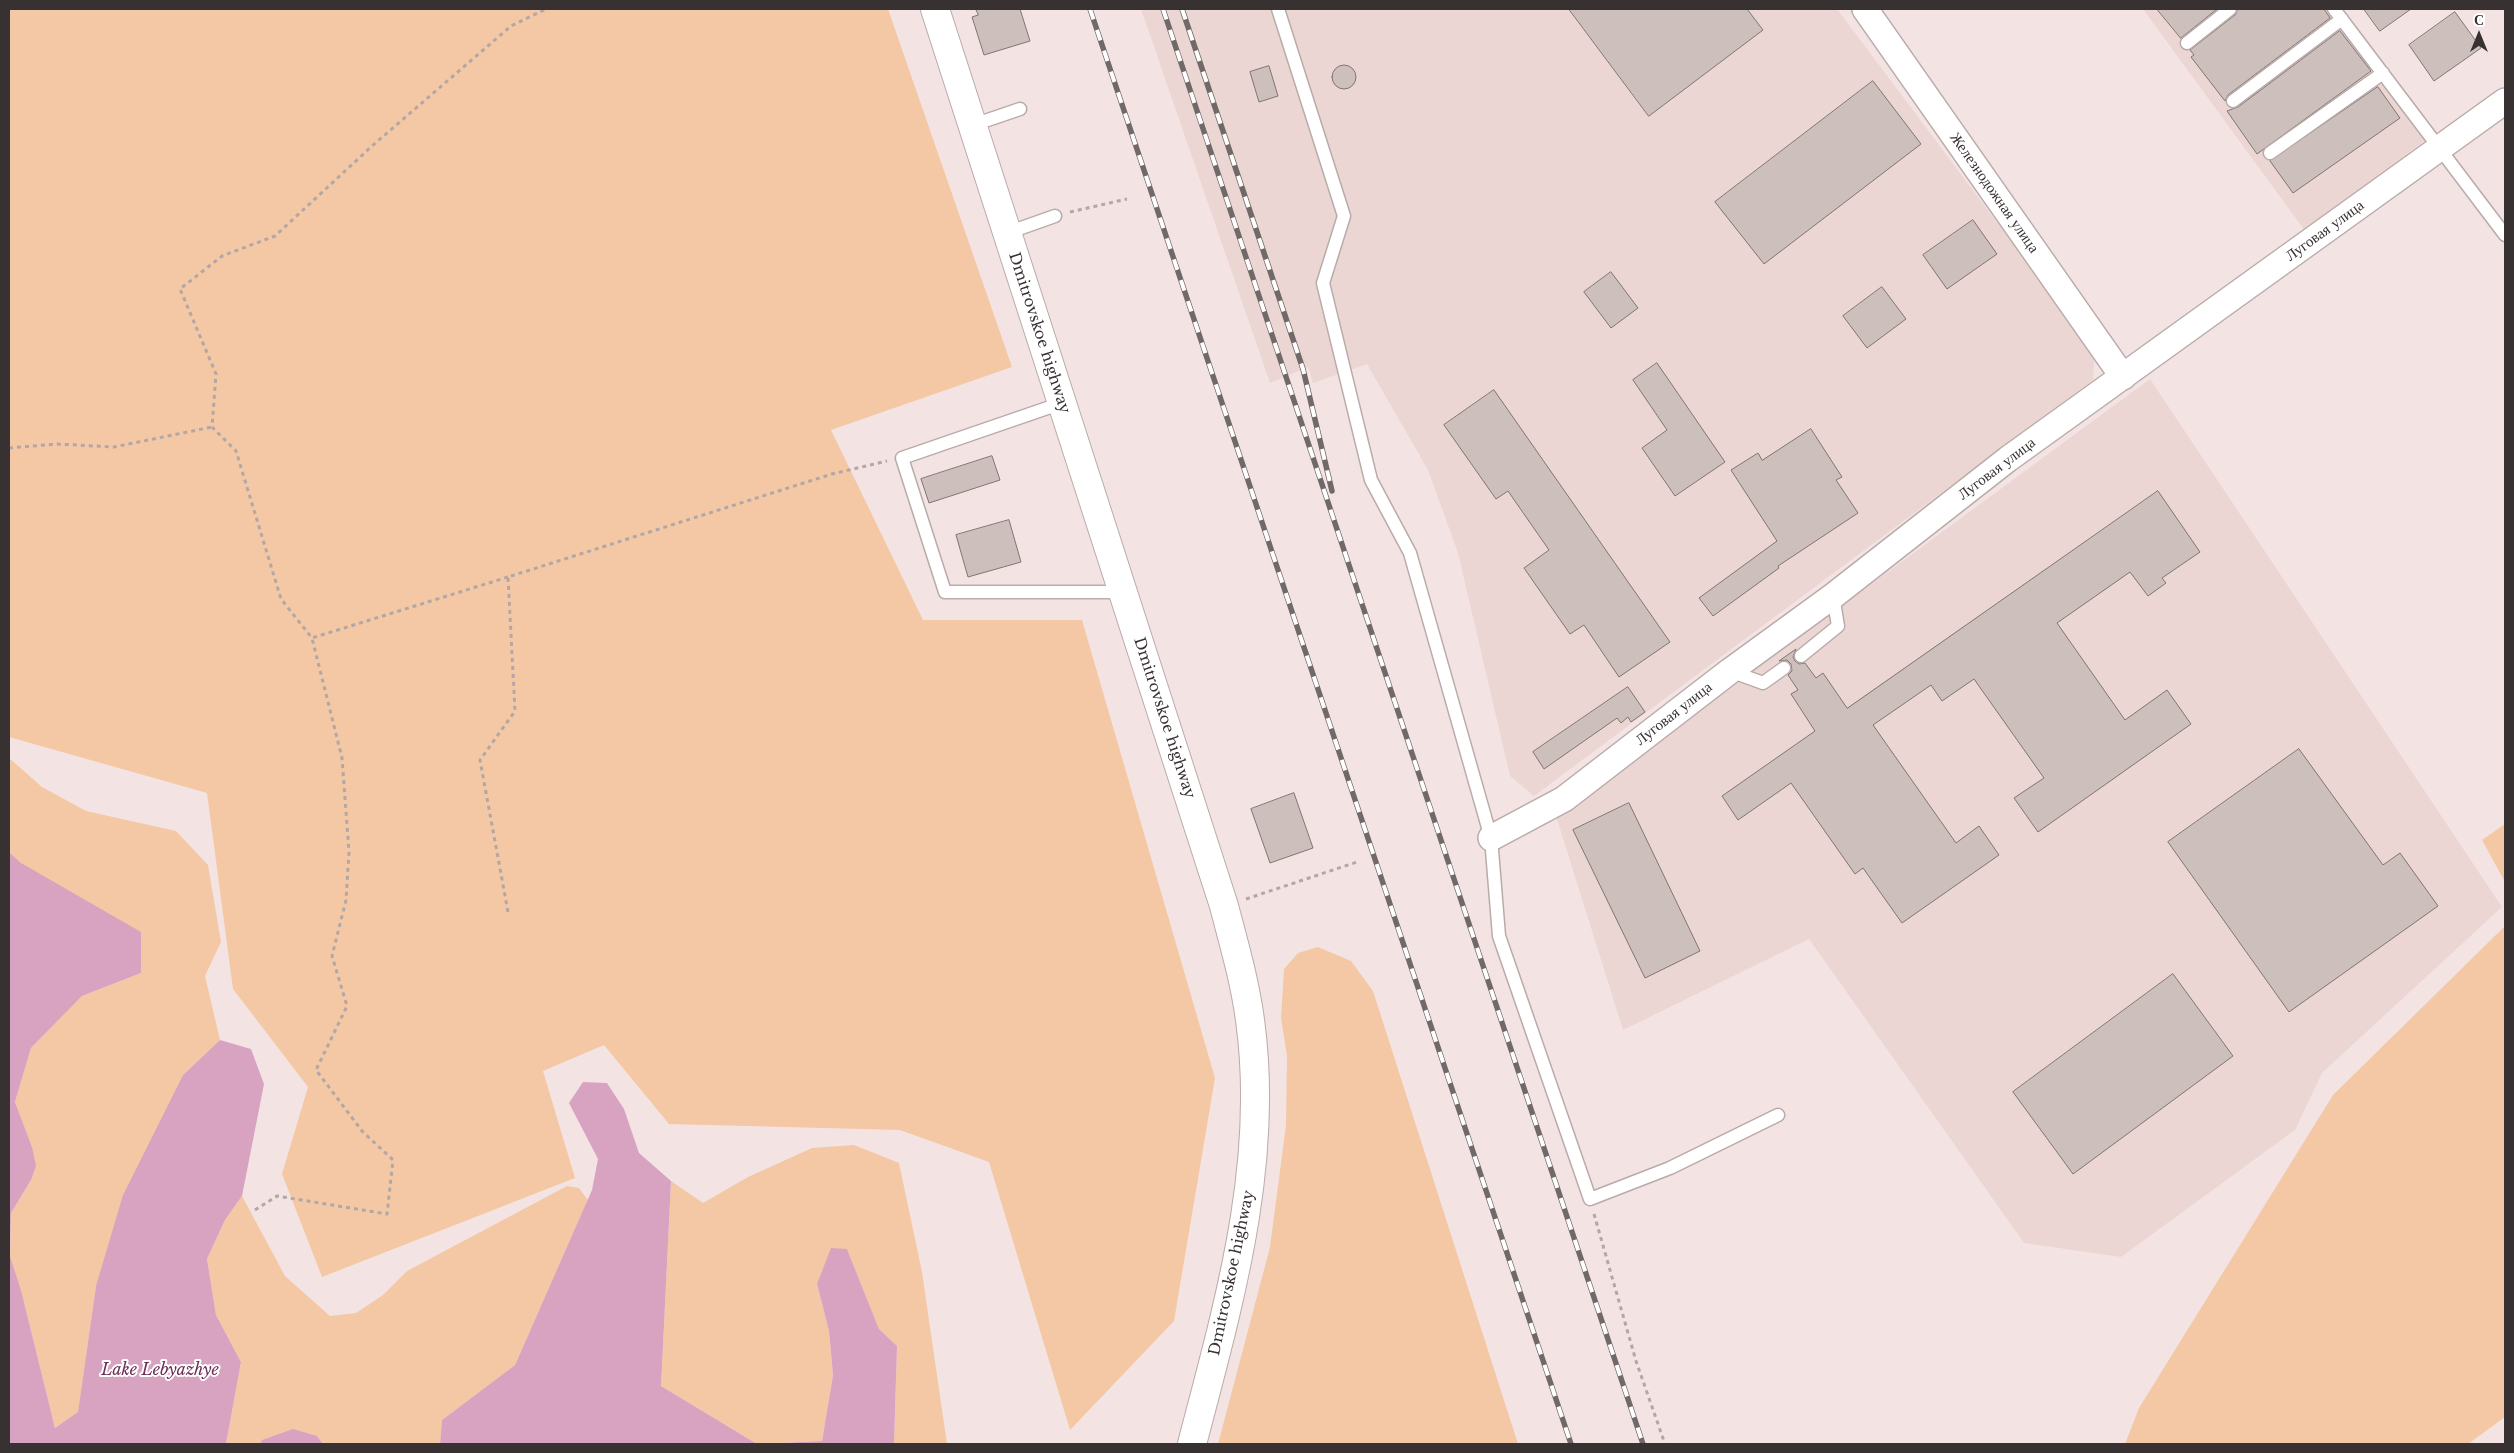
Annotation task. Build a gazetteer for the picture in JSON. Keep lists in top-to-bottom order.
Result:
{
  "streets": {
    "main road": ["Dmitrovskoe highway"],
    "street": ["Железнодожная улица", "Луговая улица"]
  },
  "crossings": [
    ["Железнодожная улица", "Луговая улица"]
  ],
  "water": ["Lake Lebyazhye"],
  "north": "top"
}
